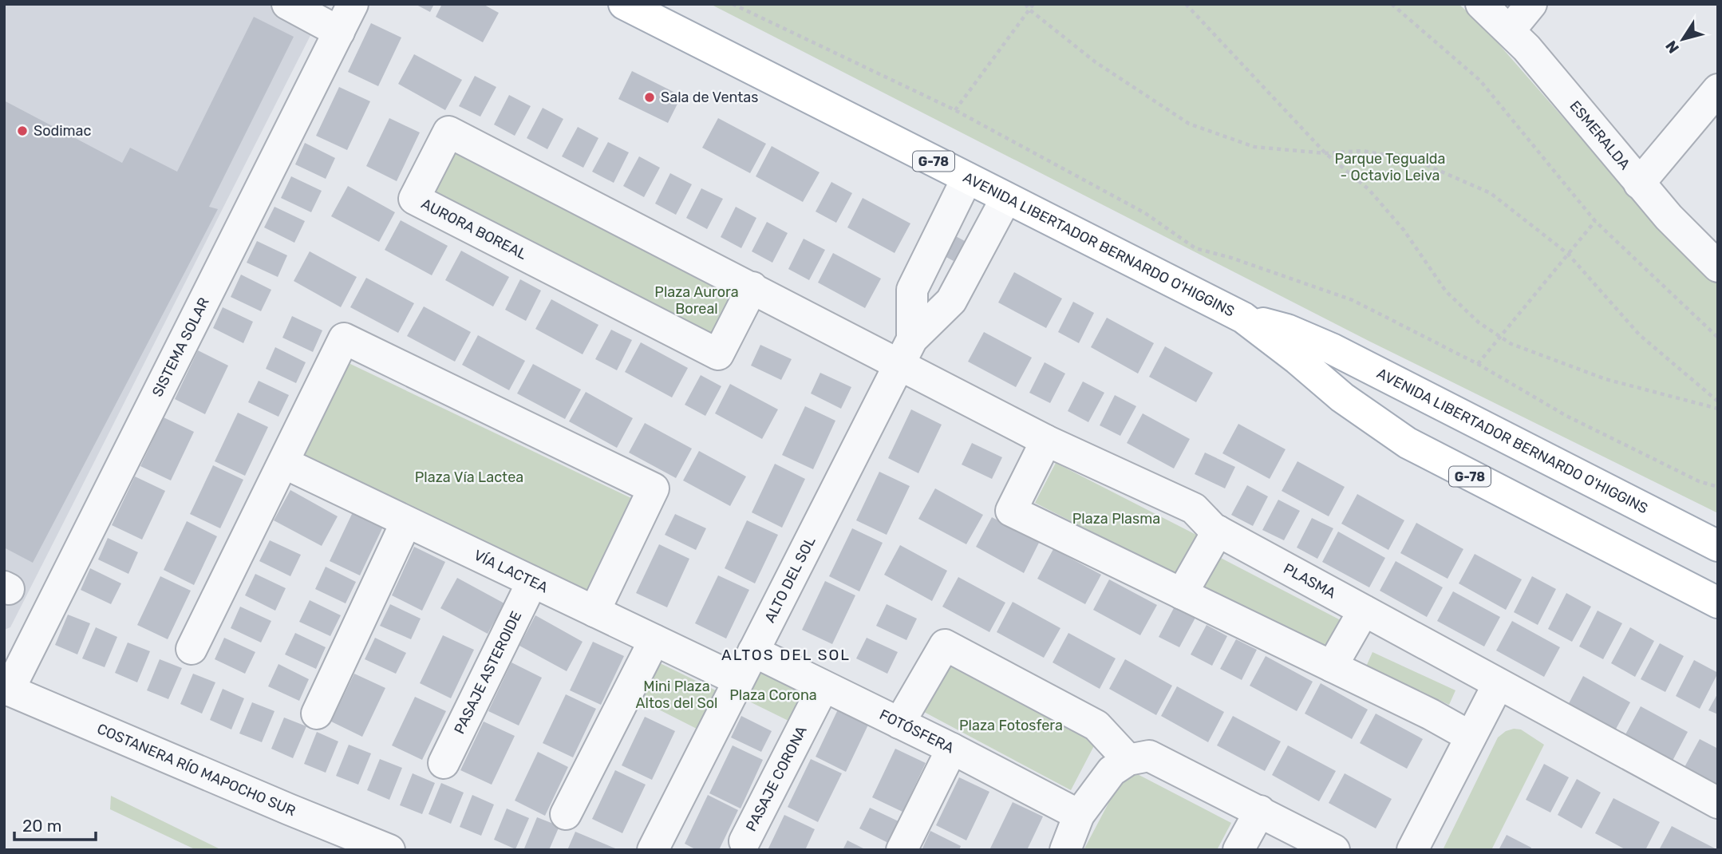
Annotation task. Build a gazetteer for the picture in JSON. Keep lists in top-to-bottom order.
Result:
{
  "streets": {
    "main road": ["G-78", "AVENIDA LIBERTADOR BERNARDO O'HIGGINS"],
    "street": [
      "ESMERALDA",
      "AURORA BOREAL",
      "SISTEMA SOLAR",
      "VÍA LACTEA",
      "ALTO DEL SOL",
      "PLASMA",
      "PASAJE ASTEROIDE",
      "FOTÓSFERA",
      "COSTANERA RÍO MAPOCHO SUR",
      "PASAJE CORONA"
    ]
  },
  "crossings": [
    ["AURORA BOREAL", "ALTO DEL SOL"],
    ["AURORA BOREAL", "PLASMA"],
    ["AVENIDA LIBERTADOR BERNARDO O'HIGGINS", "ALTO DEL SOL"],
    ["SISTEMA SOLAR", "COSTANERA RÍO MAPOCHO SUR"],
    ["VÍA LACTEA", "ALTO DEL SOL"],
    ["VÍA LACTEA", "PASAJE ASTEROIDE"],
    ["ALTO DEL SOL", "PLASMA"],
    ["ALTO DEL SOL", "FOTÓSFERA"],
    ["FOTÓSFERA", "PASAJE CORONA"]
  ],
  "districts": ["ALTOS DEL SOL"],
  "parks": [
    "Parque Tegualda - Octavio Leiva",
    "Plaza Aurora Boreal",
    "Plaza Vía Lactea",
    "Plaza Plasma",
    "Mini Plaza Altos del Sol",
    "Plaza Corona",
    "Plaza Fotosfera"
  ],
  "places": ["Sala de Ventas", "Sodimac"],
  "scale_bar": "20 m",
  "north": "bottom left"
}
